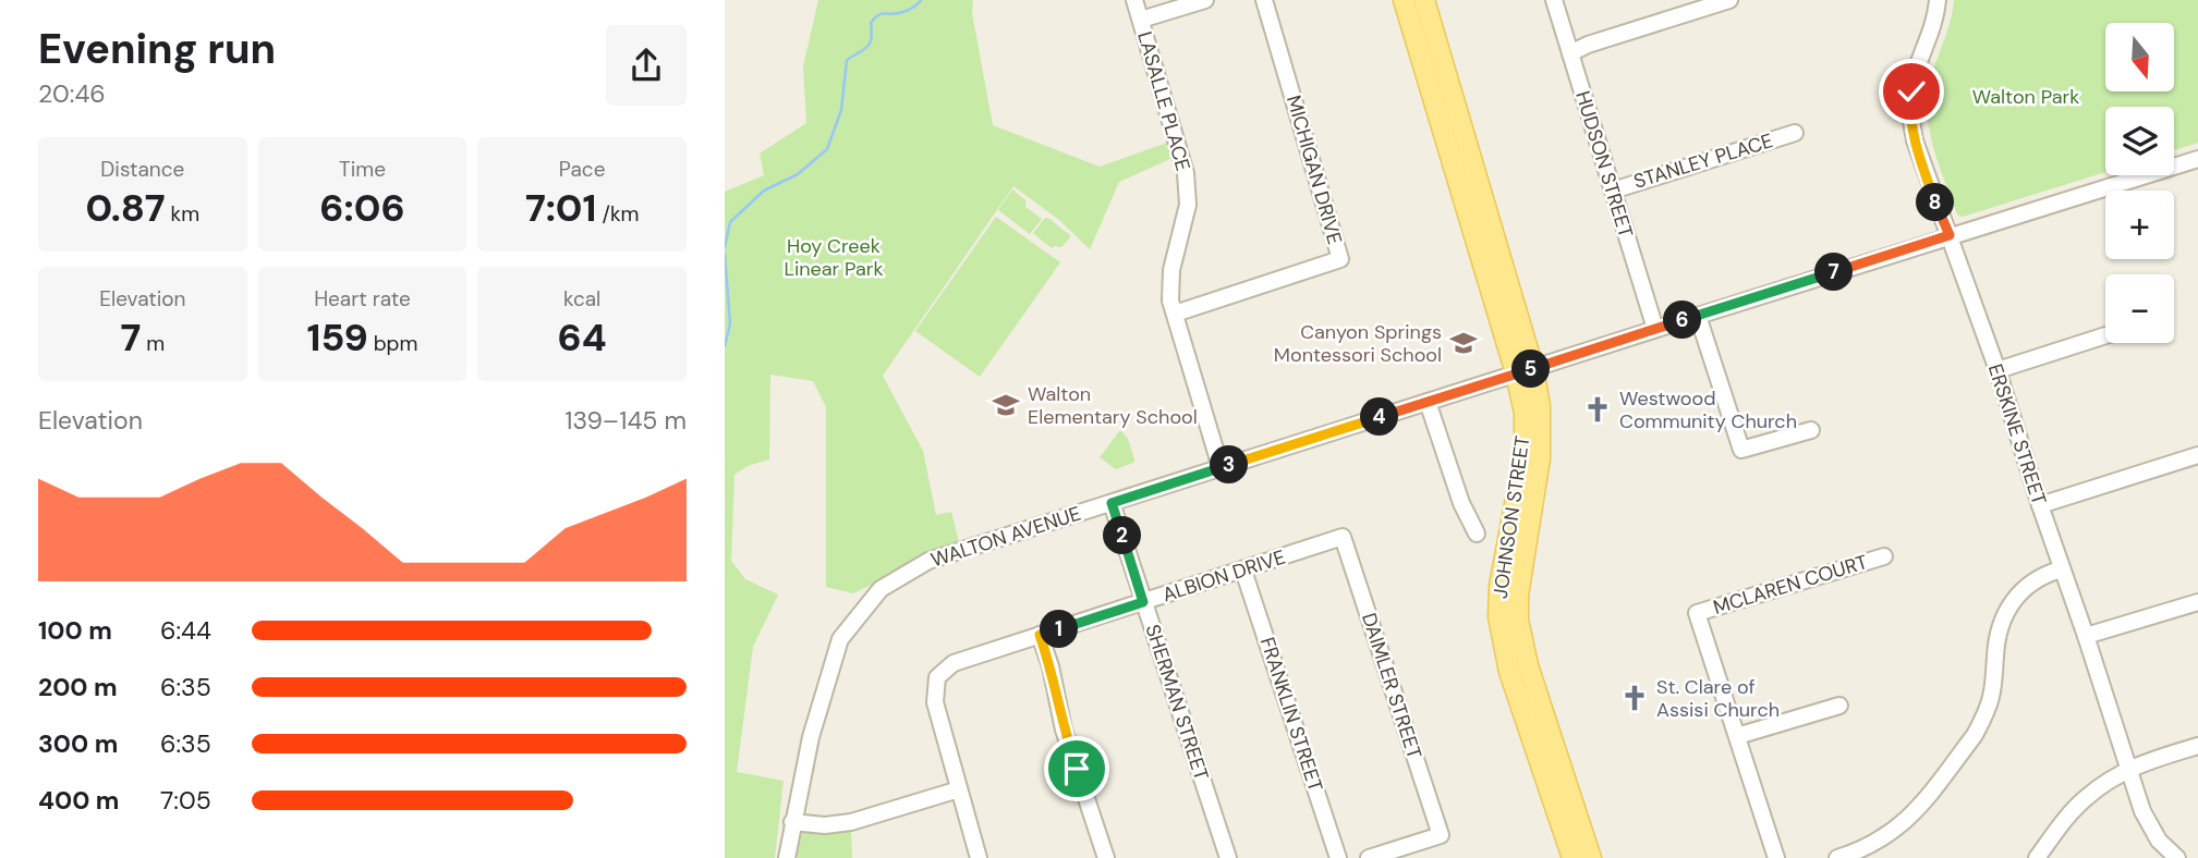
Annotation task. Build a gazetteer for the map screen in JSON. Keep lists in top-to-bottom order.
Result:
{
  "streets": {
    "main road": ["JOHNSON STREET"],
    "street": [
      "LASALLE PLACE",
      "STANLEY PLACE",
      "HUDSON STREET",
      "MICHIGAN DRIVE",
      "ERSKINE STREET",
      "WALTON AVENUE",
      "ALBION DRIVE",
      "MCLAREN COURT",
      "DAIMLER STREET",
      "SHERMAN STREET",
      "FRANKLIN STREET"
    ]
  },
  "crossings": [
    ["LASALLE PLACE", "MICHIGAN DRIVE"],
    ["LASALLE PLACE", "WALTON AVENUE"],
    ["STANLEY PLACE", "HUDSON STREET"],
    ["HUDSON STREET", "WALTON AVENUE"],
    ["ERSKINE STREET", "WALTON AVENUE"],
    ["JOHNSON STREET", "WALTON AVENUE"],
    ["WALTON AVENUE", "SHERMAN STREET"],
    ["ALBION DRIVE", "DAIMLER STREET"],
    ["ALBION DRIVE", "SHERMAN STREET"],
    ["ALBION DRIVE", "FRANKLIN STREET"]
  ],
  "parks": ["Walton Park", "Hoy Creek Linear Park"],
  "places": {
    "school or university": ["Canyon Springs Montessori School", "Walton Elementary School"],
    "church": ["Westwood Community Church", "St. Clare of Assisi Church"]
  },
  "north": "bottom",
  "page": {
    "heading": ["Evening run", "20:46"],
    "map_buttons": ["+", "−"],
    "stats": [
      ["Distance", "0.87 km"],
      ["Time", "6:06"],
      ["Pace", "7:01 /km"],
      ["Elevation", "7 m"],
      ["Heart rate", "159 bpm"],
      ["kcal", "64"]
    ],
    "pins": [
      "8",
      "7",
      "6",
      "5",
      "4",
      "3",
      "2",
      "1"
    ],
    "chart": ["Elevation", "139–145 m"],
    "list": [
      {
        "name": "100 m",
        "note": "6:44"
      },
      {
        "name": "200 m",
        "note": "6:35"
      },
      {
        "name": "300 m",
        "note": "6:35"
      },
      {
        "name": "400 m",
        "note": "7:05"
      }
    ]
  }
}
